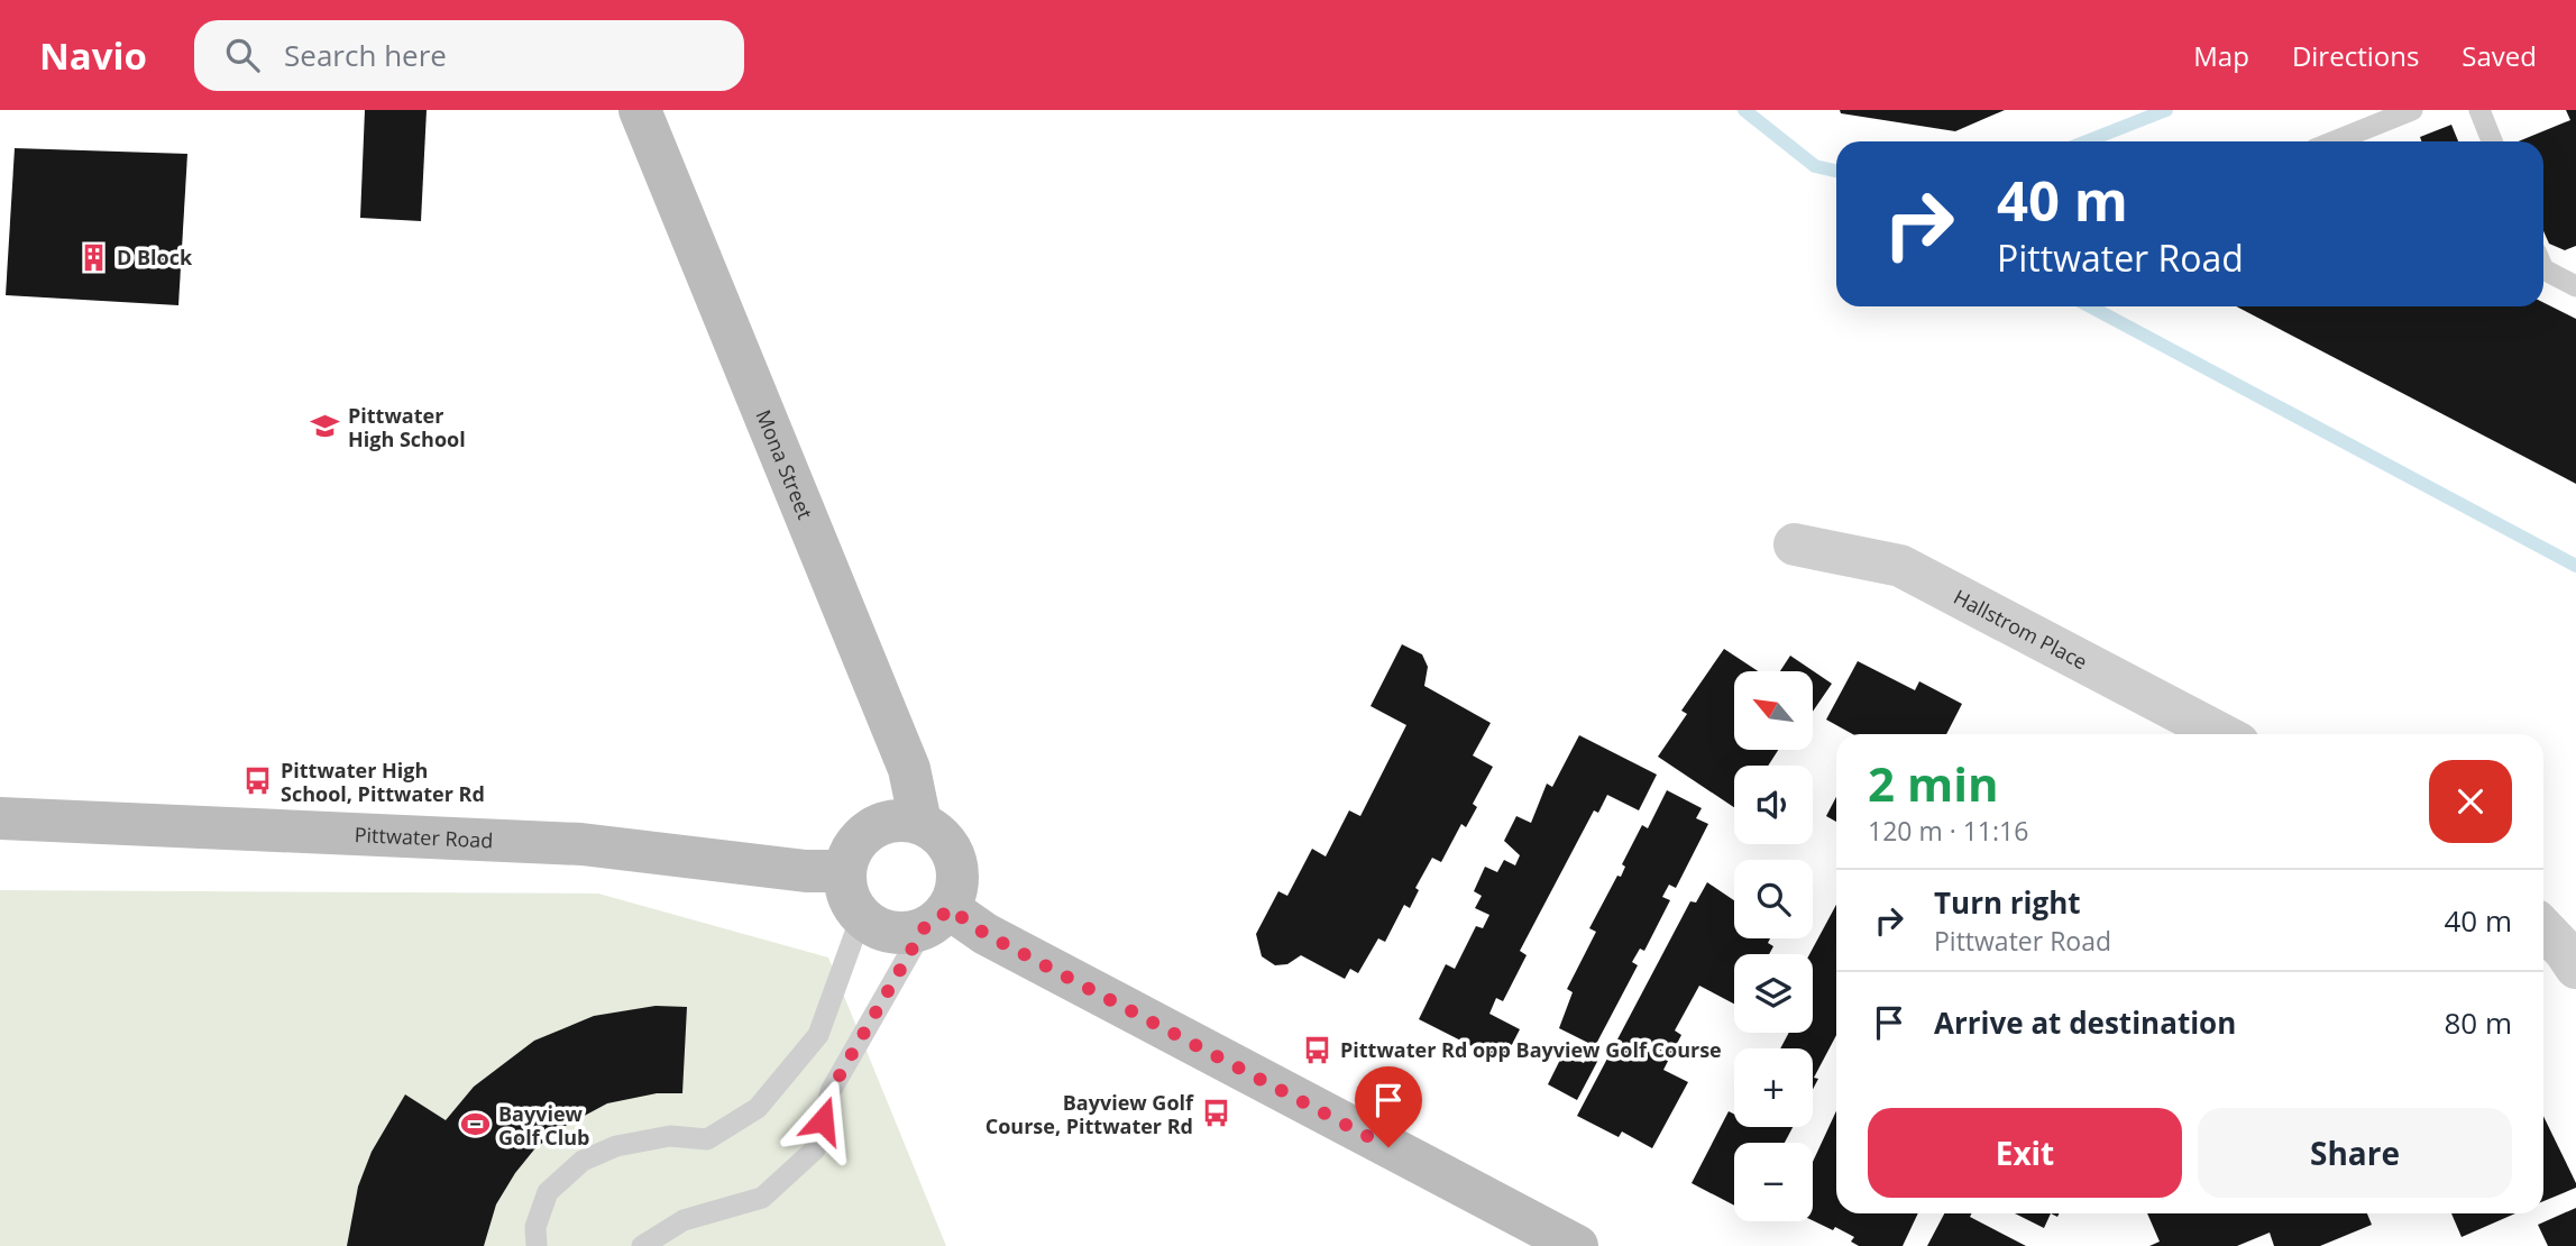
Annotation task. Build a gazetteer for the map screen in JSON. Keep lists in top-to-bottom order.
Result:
{
  "streets": {
    "main road": ["Mona Street", "Pittwater Road"],
    "street": ["Hallstrom Place"]
  },
  "crossings": [
    ["Mona Street", "Pittwater Road"]
  ],
  "places": {
    "building": ["D Block"],
    "school or university": ["Pittwater High School"],
    "bus stop": ["Pittwater High School, Pittwater Rd", "Pittwater Rd opp Bayview Golf Course", "Bayview Golf Course, Pittwater Rd"],
    "sports": ["Bayview Golf Club"]
  },
  "north": "top left",
  "page": {
    "header": "Navio",
    "search": "Search here",
    "nav": ["Map", "Directions", "Saved"],
    "turn": ["40 m", "Pittwater Road"],
    "map_buttons": ["+", "−"],
    "heading": ["2 min", "120 m · 11:16"],
    "list": [
      {
        "name": "Turn right",
        "note": "Pittwater Road",
        "value": "40 m"
      },
      {
        "name": "Arrive at destination",
        "value": "80 m"
      }
    ],
    "buttons": ["Exit", "Share"]
  }
}
